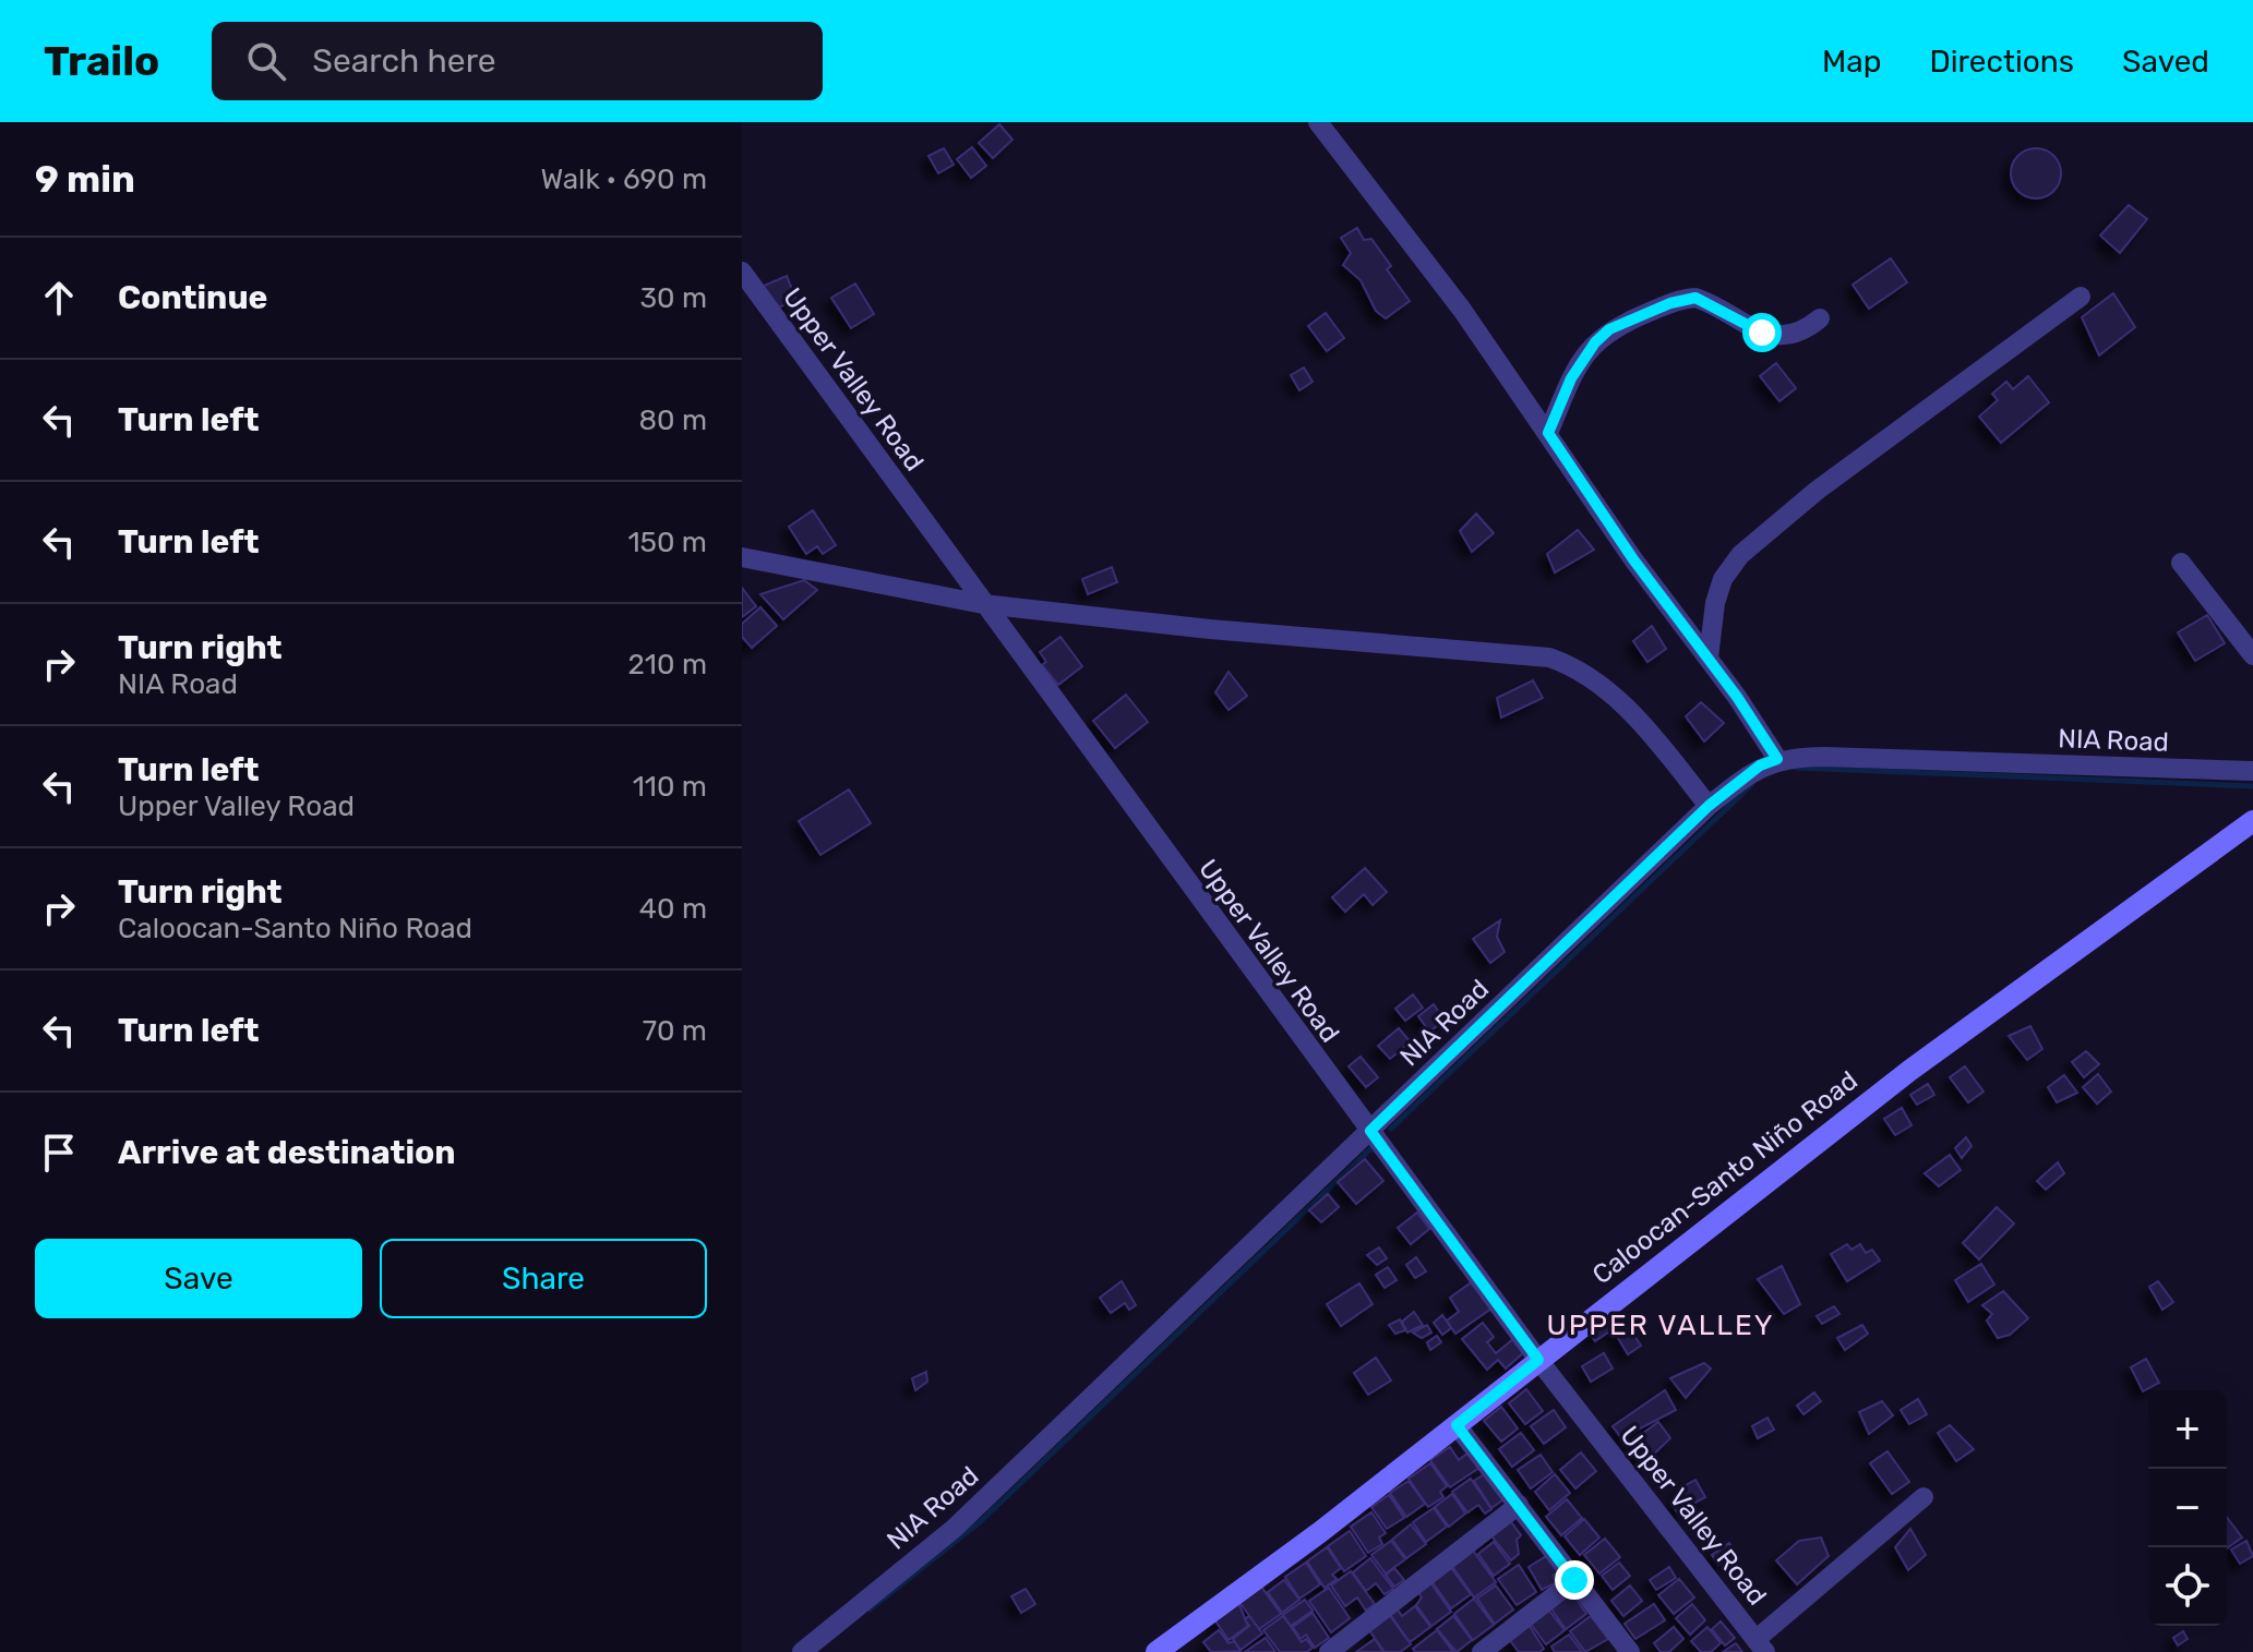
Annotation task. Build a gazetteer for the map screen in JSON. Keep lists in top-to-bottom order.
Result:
{
  "streets": {
    "street": ["Upper Valley Road", "NIA Road", "Caloocan-Santo Niño Road"]
  },
  "crossings": [
    ["Upper Valley Road", "NIA Road"],
    ["Upper Valley Road", "Caloocan-Santo Niño Road"]
  ],
  "districts": ["UPPER VALLEY"],
  "page": {
    "header": "Trailo",
    "search": "Search here",
    "nav": ["Map", "Directions", "Saved"],
    "heading": ["9 min", "Walk · 690 m"],
    "list": [
      ["Continue", "30 m"],
      ["Turn left", "80 m"],
      ["Turn left", "150 m"],
      ["Turn right", "NIA Road", "210 m"],
      ["Turn left", "Upper Valley Road", "110 m"],
      ["Turn right", "Caloocan-Santo Niño Road", "40 m"],
      ["Turn left", "70 m"],
      "Arrive at destination"
    ],
    "buttons": ["Save", "Share"],
    "map_buttons": ["+", "−"]
  }
}
